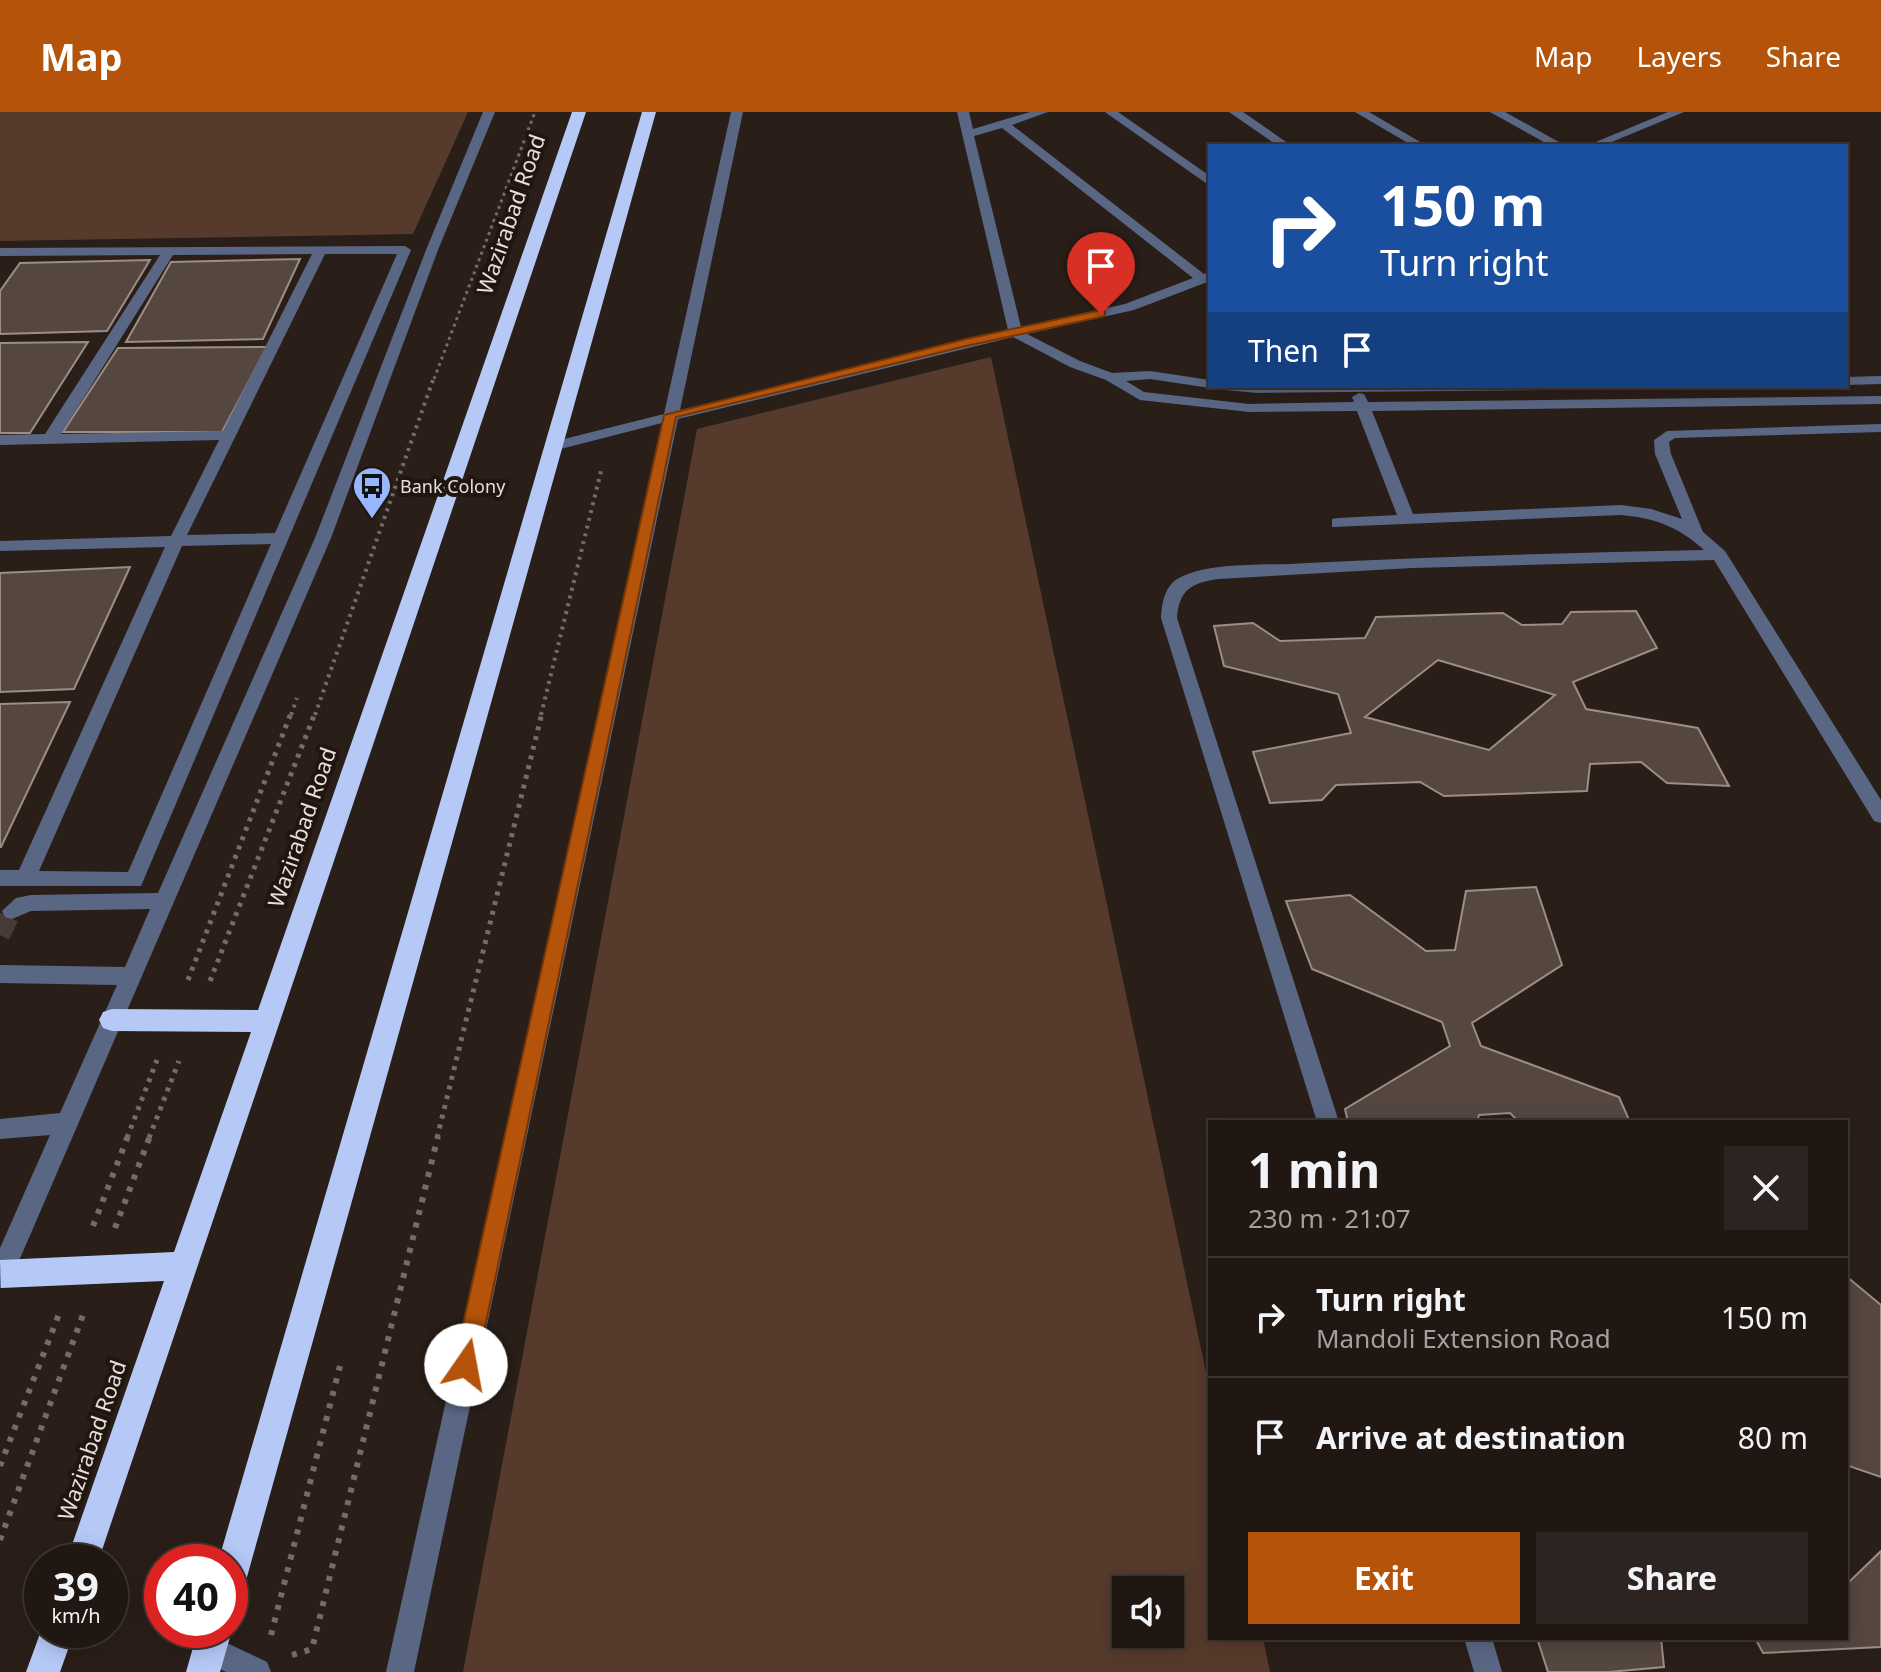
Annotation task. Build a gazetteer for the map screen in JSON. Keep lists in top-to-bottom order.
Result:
{
  "streets": {
    "highway": ["Wazirabad Road"]
  },
  "places": {
    "bus stop": ["Bank Colony"]
  },
  "page": {
    "header": "Map",
    "nav": ["Map", "Layers", "Share"],
    "turn": ["150 m", "Turn right"],
    "then": "Then",
    "heading": ["1 min", "230 m · 21:07"],
    "list": [
      {
        "name": "Turn right",
        "note": "Mandoli Extension Road",
        "value": "150 m"
      },
      {
        "name": "Arrive at destination",
        "value": "80 m"
      }
    ],
    "buttons": ["Exit", "Share"],
    "speed": "39 km/h",
    "limit": "40"
  }
}
